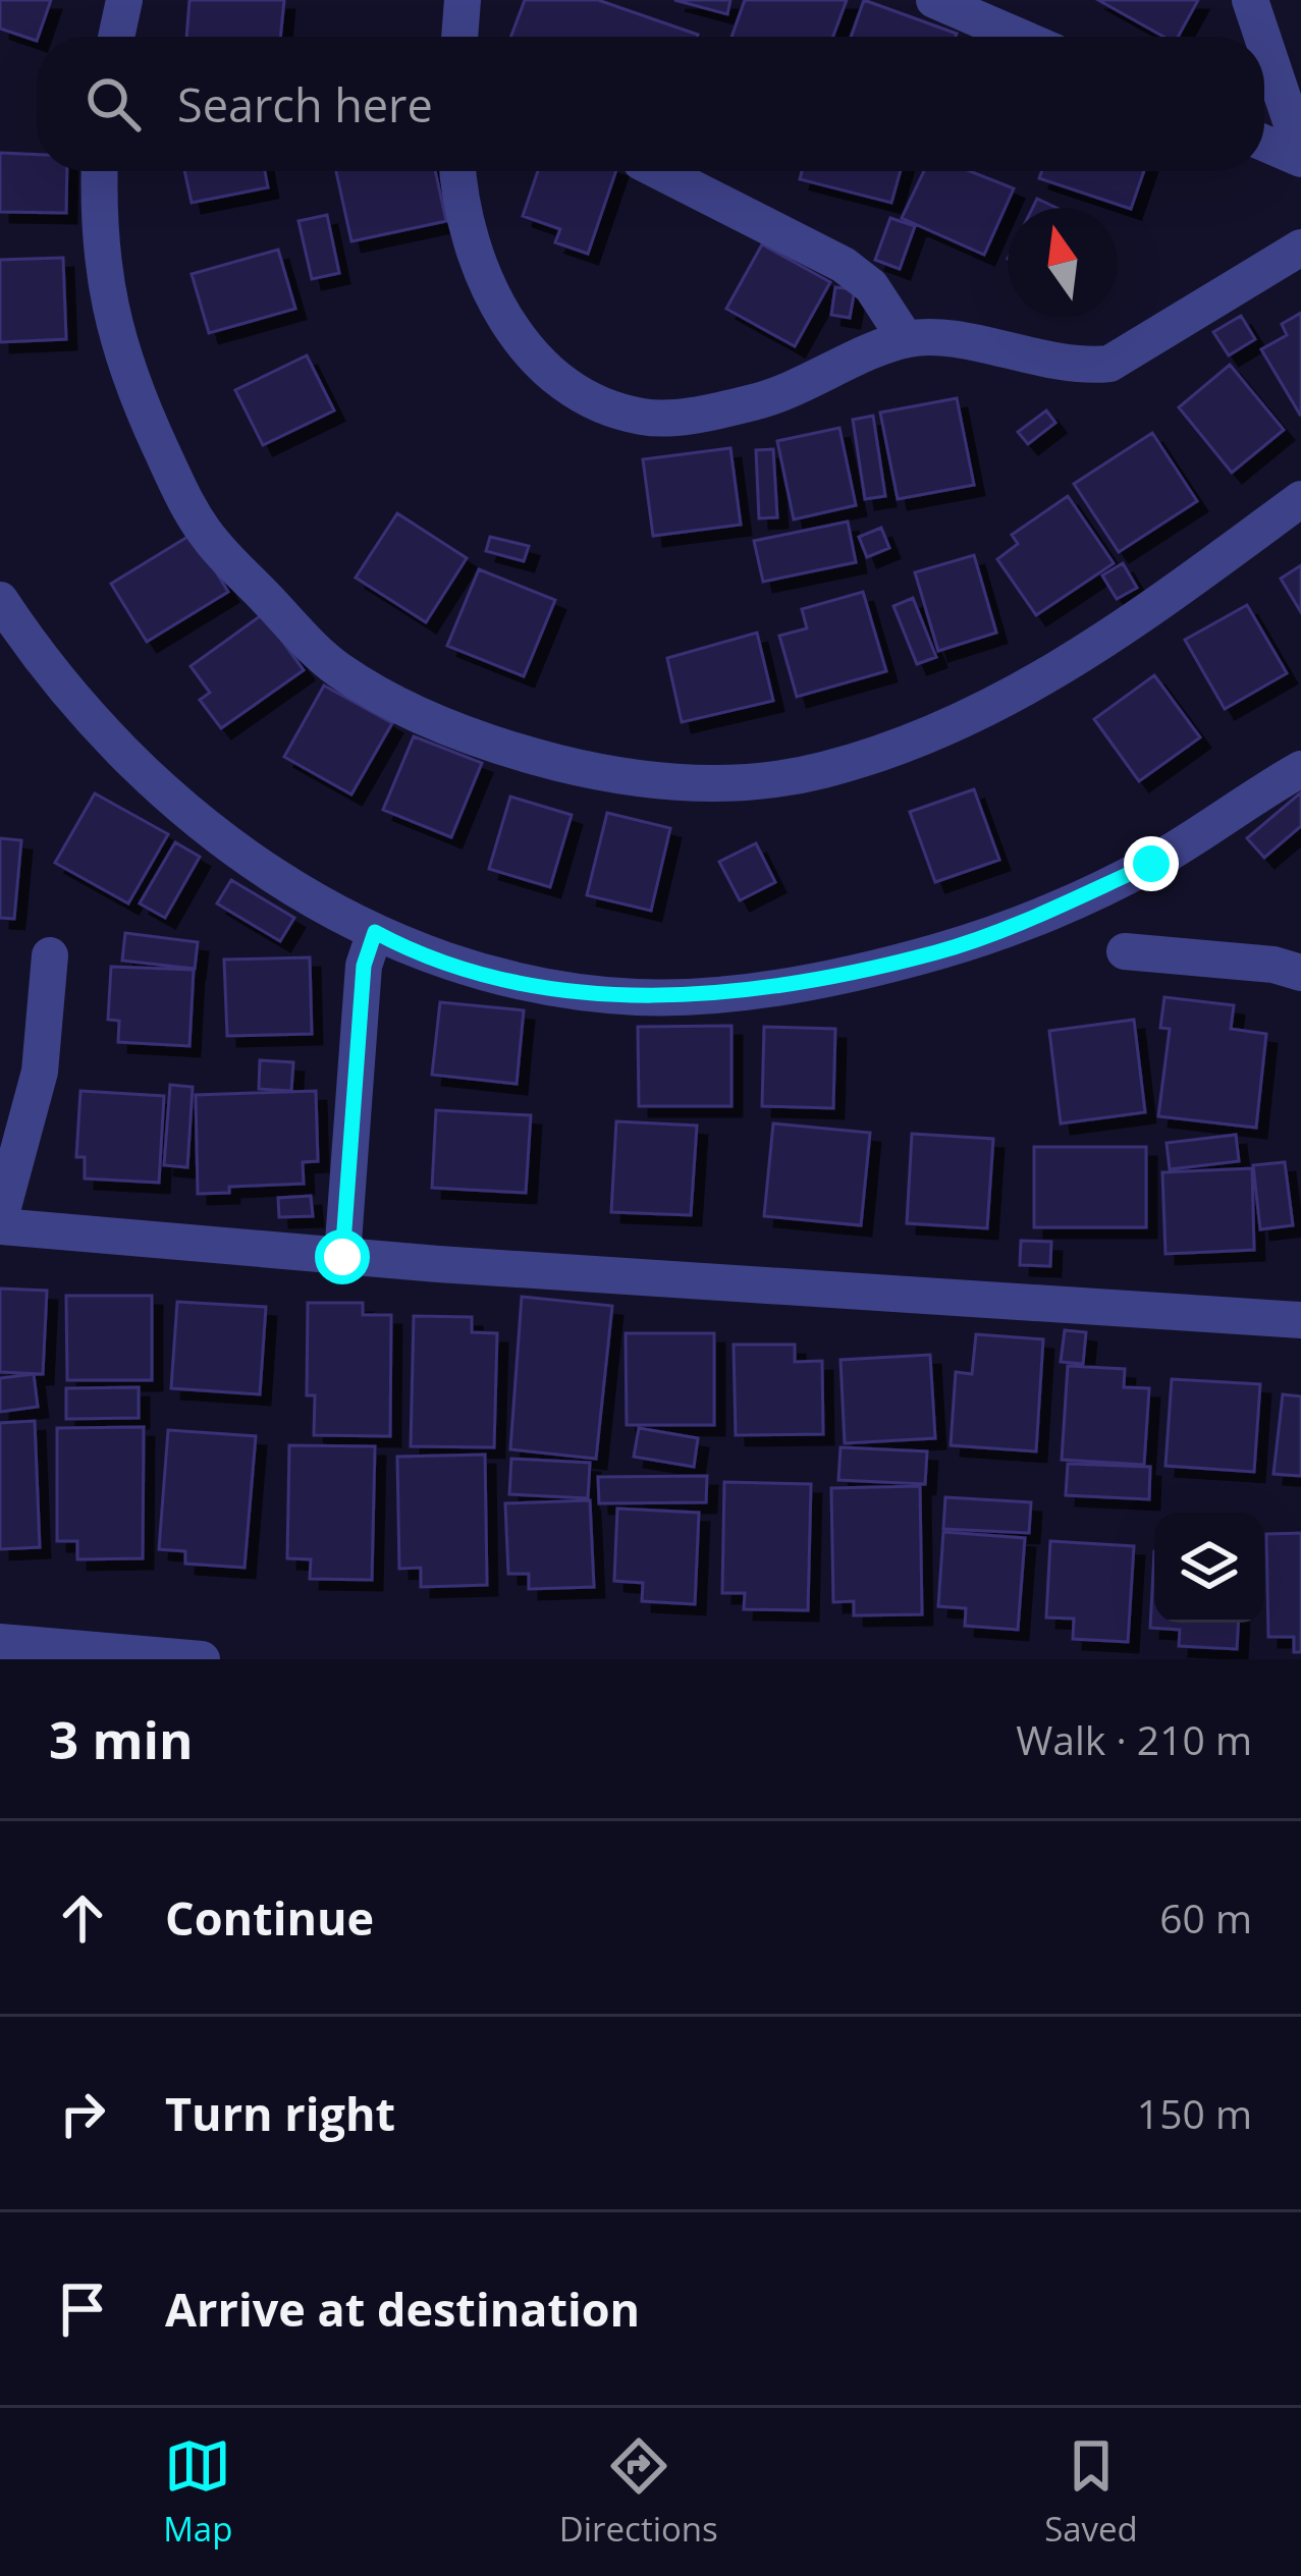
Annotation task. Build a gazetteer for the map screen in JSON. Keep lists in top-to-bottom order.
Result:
{
  "north": "top",
  "page": {
    "search": "Search here",
    "heading": ["3 min", "Walk · 210 m"],
    "list": [
      ["Continue", "60 m"],
      ["Turn right", "150 m"],
      "Arrive at destination"
    ],
    "nav": ["Map", "Directions", "Saved"]
  }
}
